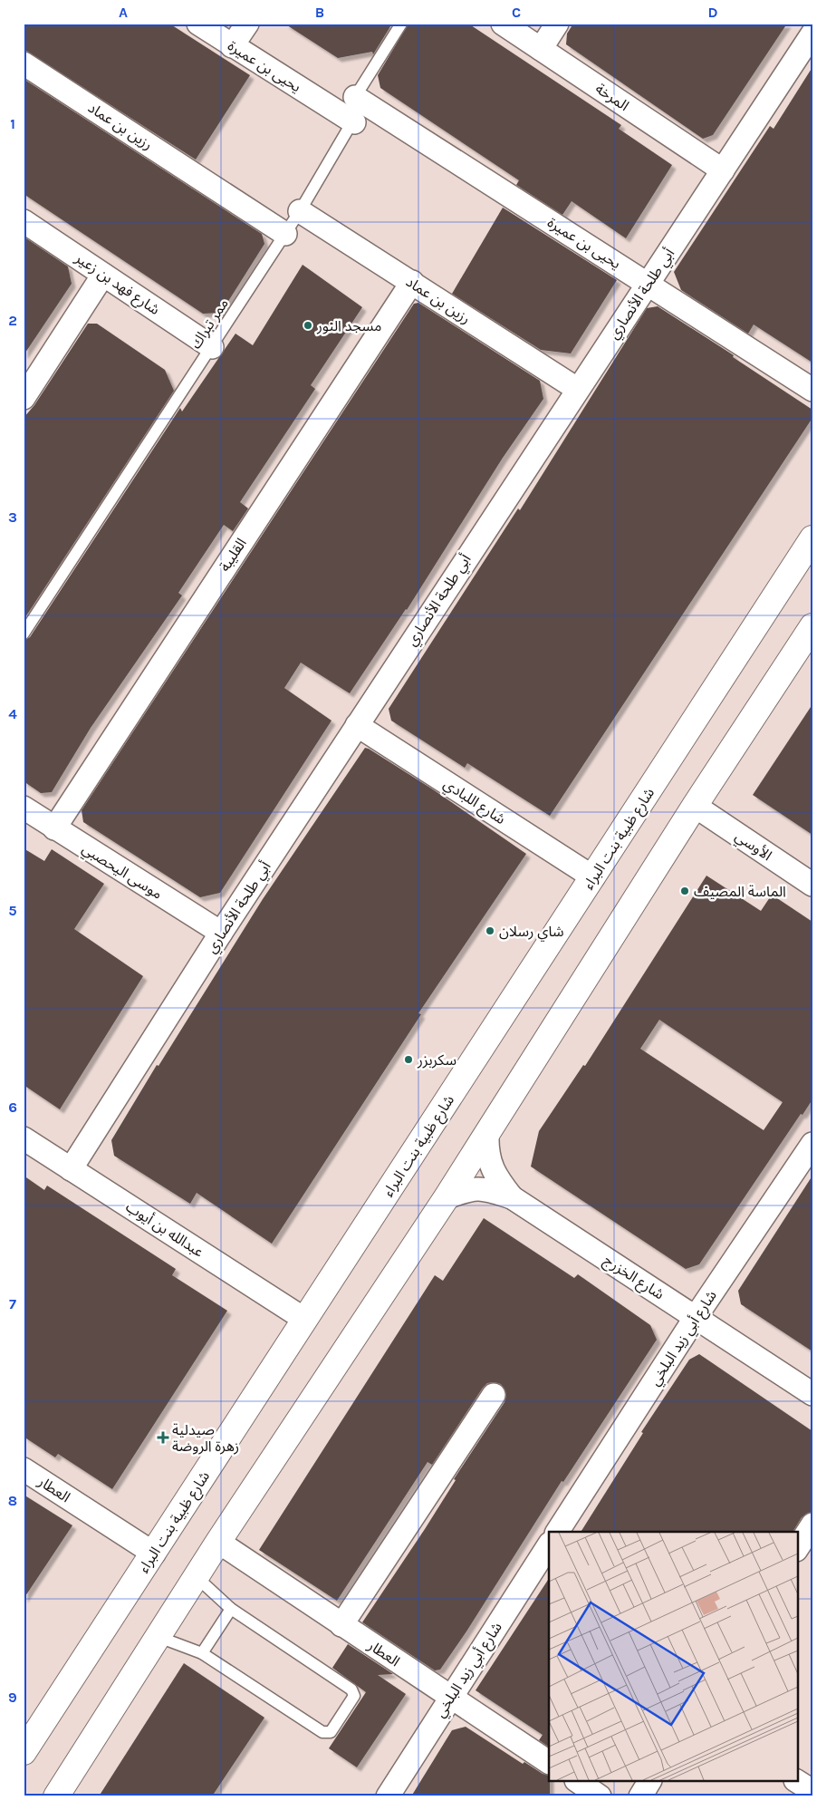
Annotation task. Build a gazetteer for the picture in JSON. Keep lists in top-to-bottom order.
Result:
{
  "streets": {
    "street": [
      "يحيى بن عميرة",
      "المرخة",
      "رزين بن عماد",
      "شارع فهد بن زعير",
      "أبي طلحة الأنصاري",
      "القليبة",
      "شارع اللبادي",
      "شارع ظبية بنت البراء",
      "الأوسي",
      "موسى اليحصبي",
      "عبدالله بن أيوب",
      "شارع الخزرج",
      "شارع أبي زيد البلخي",
      "العطار"
    ],
    "lane": ["ممر تبراك"]
  },
  "crossings": [
    ["يحيى بن عميرة", "أبي طلحة الأنصاري"],
    ["يحيى بن عميرة", "ممر تبراك"],
    ["المرخة", "أبي طلحة الأنصاري"],
    ["رزين بن عماد", "أبي طلحة الأنصاري"],
    ["رزين بن عماد", "ممر تبراك"],
    ["رزين بن عماد", "القليبة"],
    ["شارع فهد بن زعير", "ممر تبراك"],
    ["أبي طلحة الأنصاري", "شارع اللبادي"],
    ["أبي طلحة الأنصاري", "موسى اليحصبي"],
    ["أبي طلحة الأنصاري", "عبدالله بن أيوب"],
    ["القليبة", "موسى اليحصبي"],
    ["شارع اللبادي", "شارع ظبية بنت البراء"],
    ["شارع ظبية بنت البراء", "عبدالله بن أيوب"],
    ["شارع ظبية بنت البراء", "العطار"],
    ["شارع الخزرج", "شارع أبي زيد البلخي"],
    ["شارع أبي زيد البلخي", "العطار"]
  ],
  "places": {
    "other": [
      "مسجد النور",
      "الماسة المصيف",
      "شاي رسلان",
      "سكربزر"
    ],
    "health": ["صيدلية زهرة الروضة"]
  },
  "grid": {
    "columns": [
      "A",
      "B",
      "C",
      "D"
    ],
    "rows": [
      "1",
      "2",
      "3",
      "4",
      "5",
      "6",
      "7",
      "8",
      "9"
    ]
  }
}
